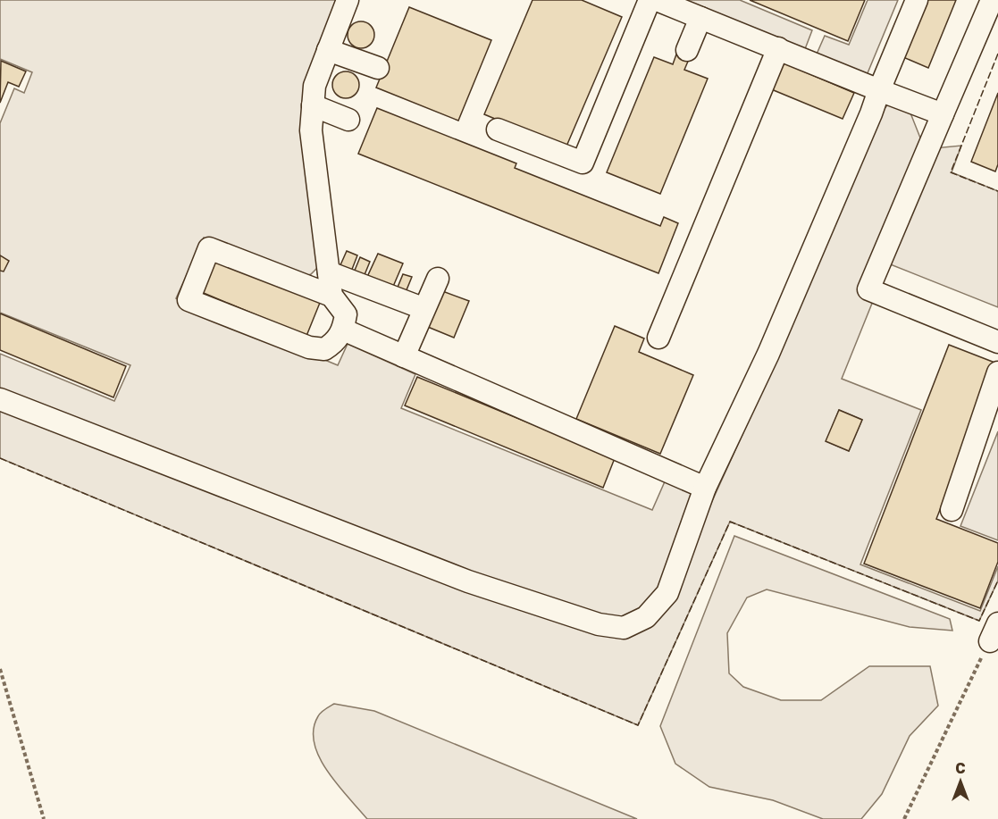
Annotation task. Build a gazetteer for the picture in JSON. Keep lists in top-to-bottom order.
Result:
{
  "north": "top"
}
